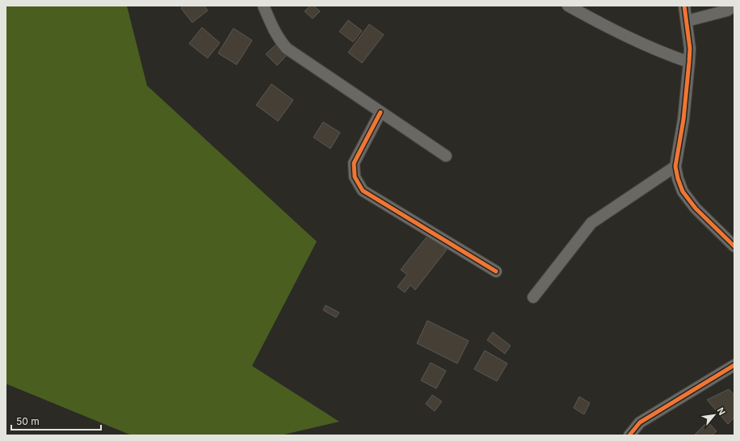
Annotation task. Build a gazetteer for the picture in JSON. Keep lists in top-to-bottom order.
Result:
{
  "scale_bar": "50 m",
  "north": "top right"
}
